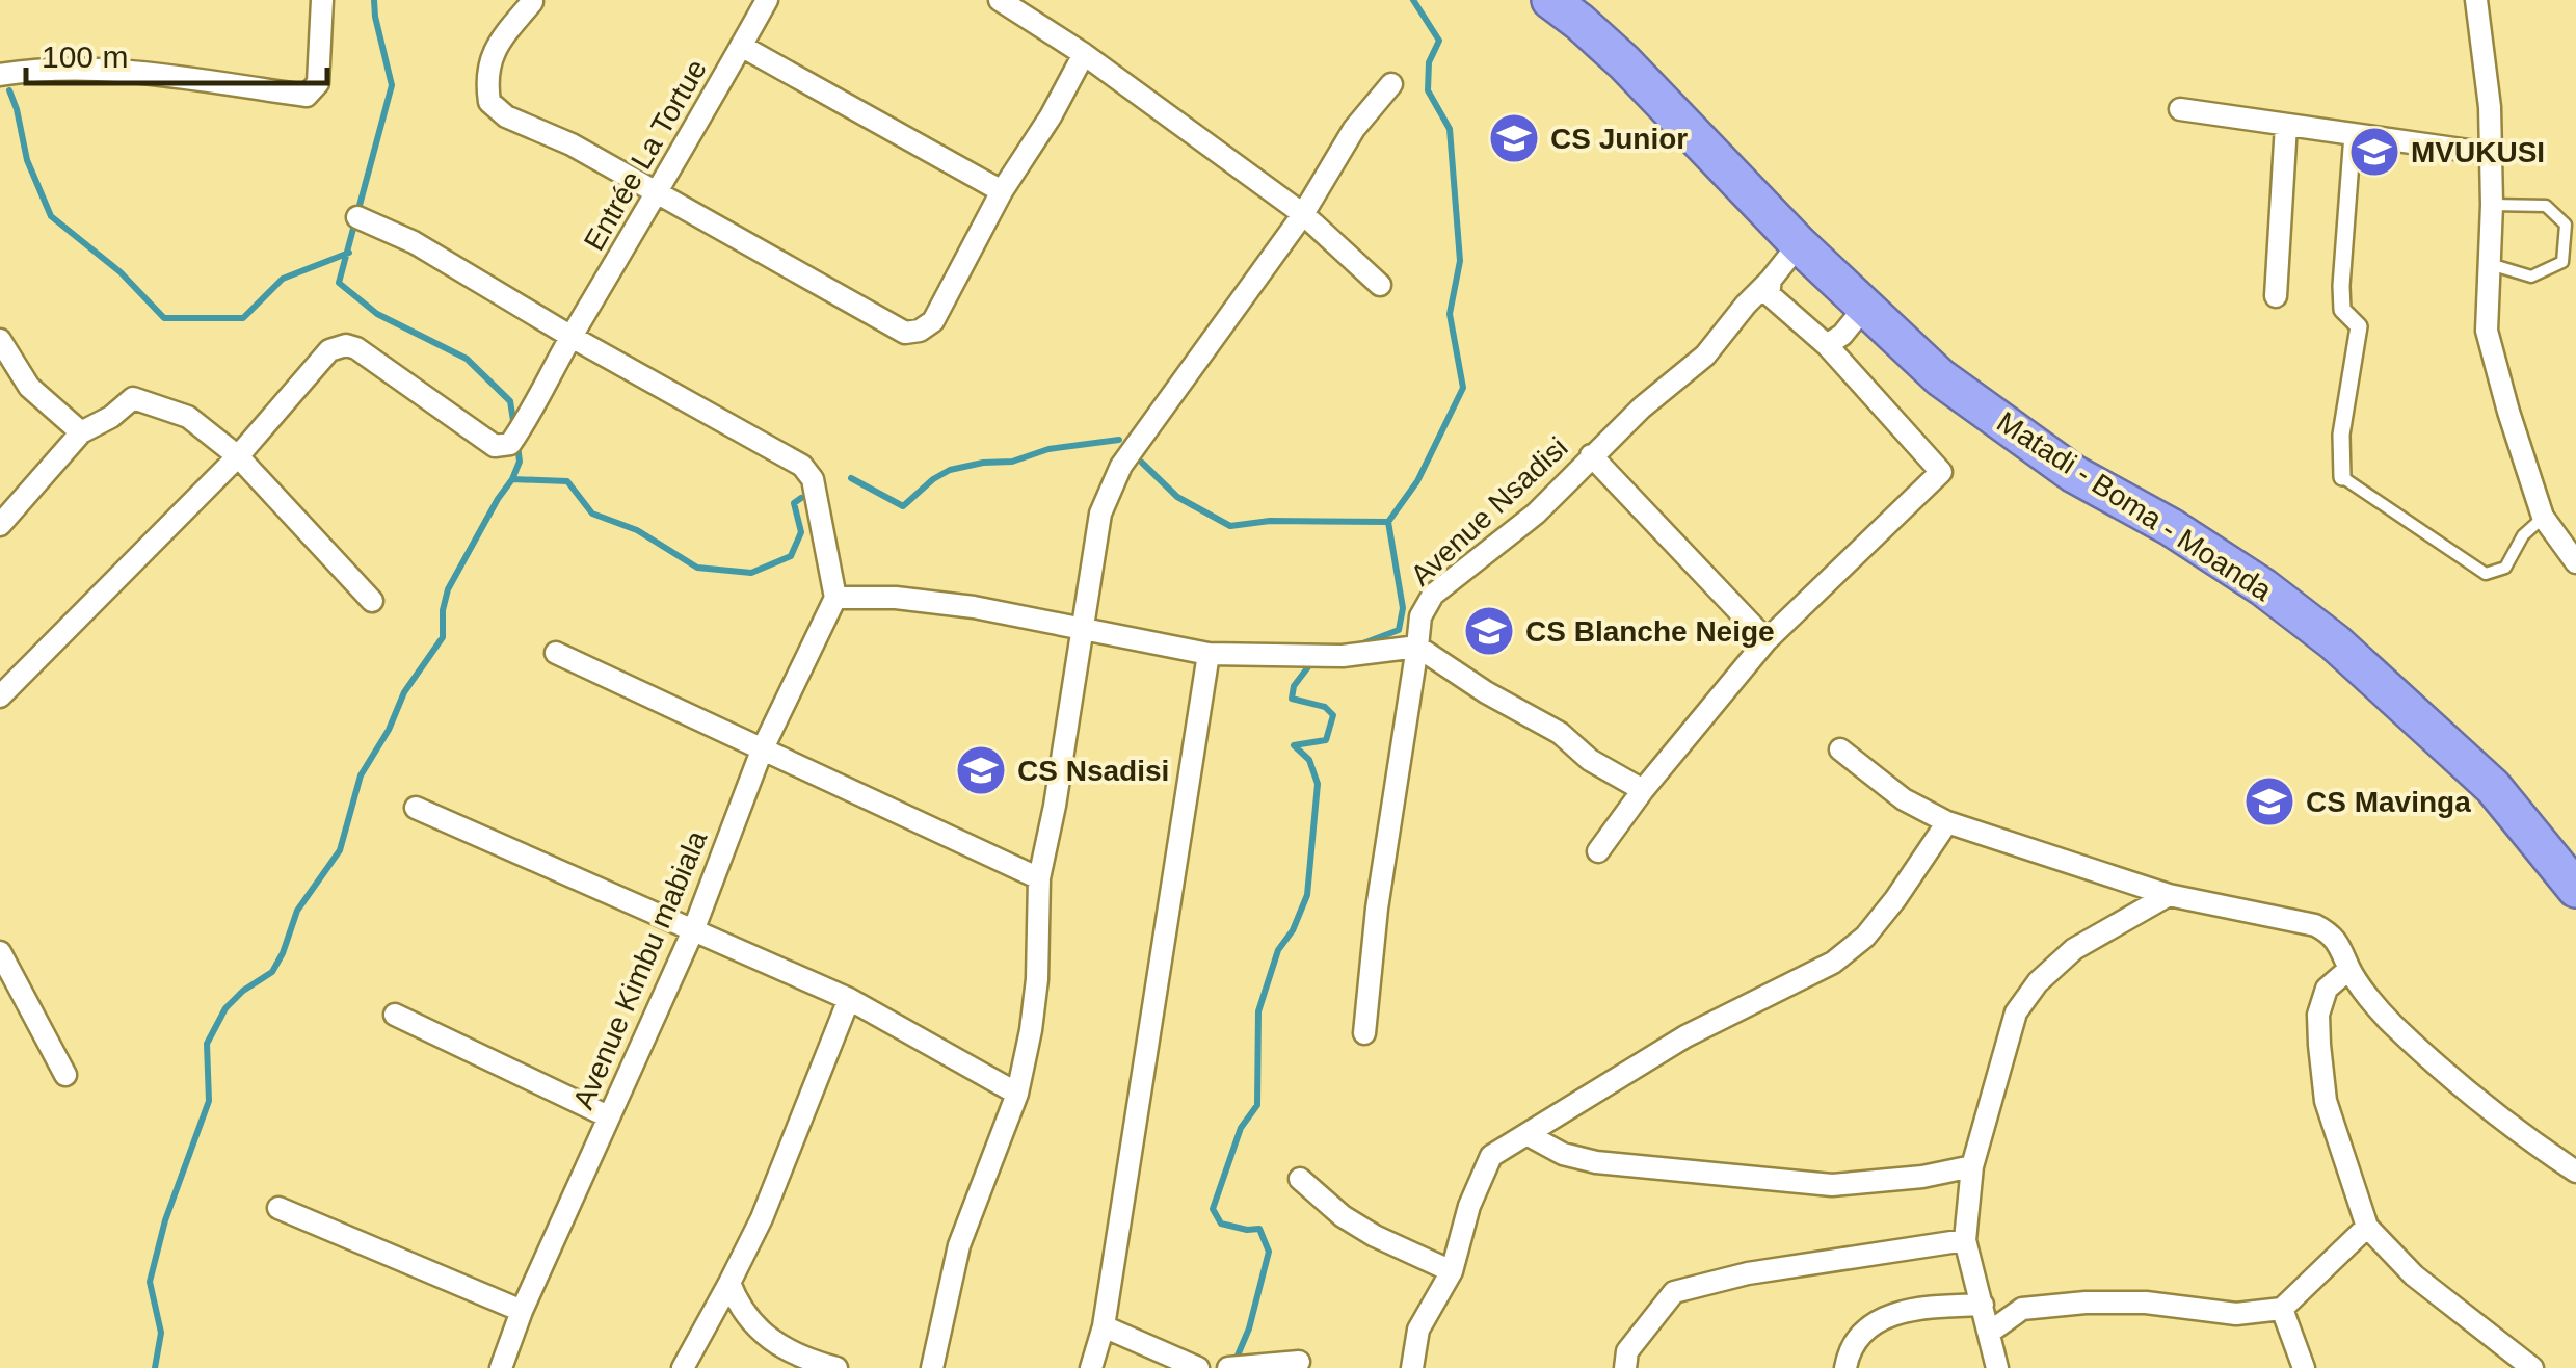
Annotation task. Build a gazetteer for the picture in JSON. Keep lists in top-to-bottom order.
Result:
{
  "streets": {
    "highway": ["Matadi - Boma - Moanda"],
    "street": ["Entrée La Tortue", "Avenue Nsadisi", "Avenue Kimbu mabiala"]
  },
  "crossings": [
    ["Matadi - Boma - Moanda", "Avenue Nsadisi"]
  ],
  "places": {
    "school or university": [
      "CS Junior",
      "MVUKUSI",
      "CS Blanche Neige",
      "CS Nsadisi",
      "CS Mavinga"
    ]
  },
  "scale_bar": "100 m"
}
